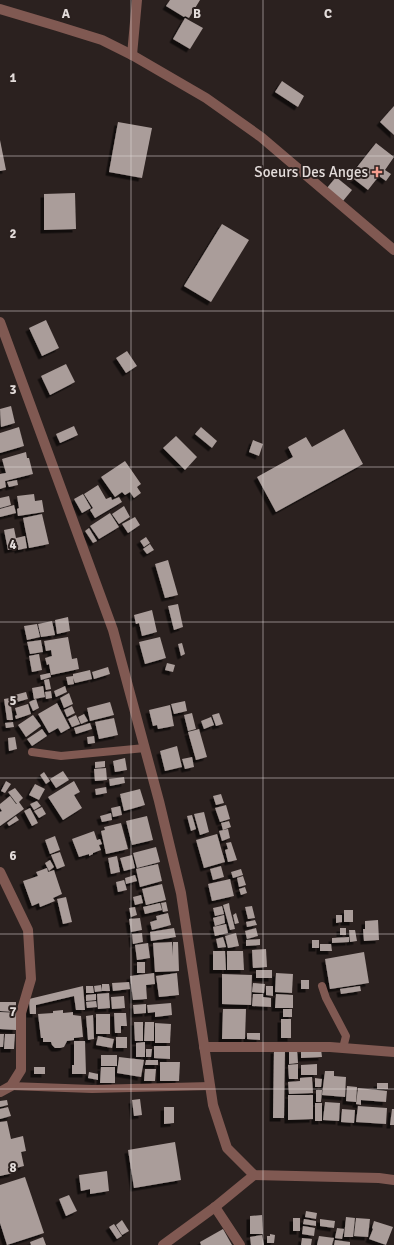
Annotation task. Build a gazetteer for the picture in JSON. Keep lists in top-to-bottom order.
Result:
{
  "places": {
    "health": ["Soeurs Des Anges"]
  },
  "grid": {
    "columns": ["A", "B", "C"],
    "rows": [
      "1",
      "2",
      "3",
      "4",
      "5",
      "6",
      "7",
      "8"
    ]
  }
}
